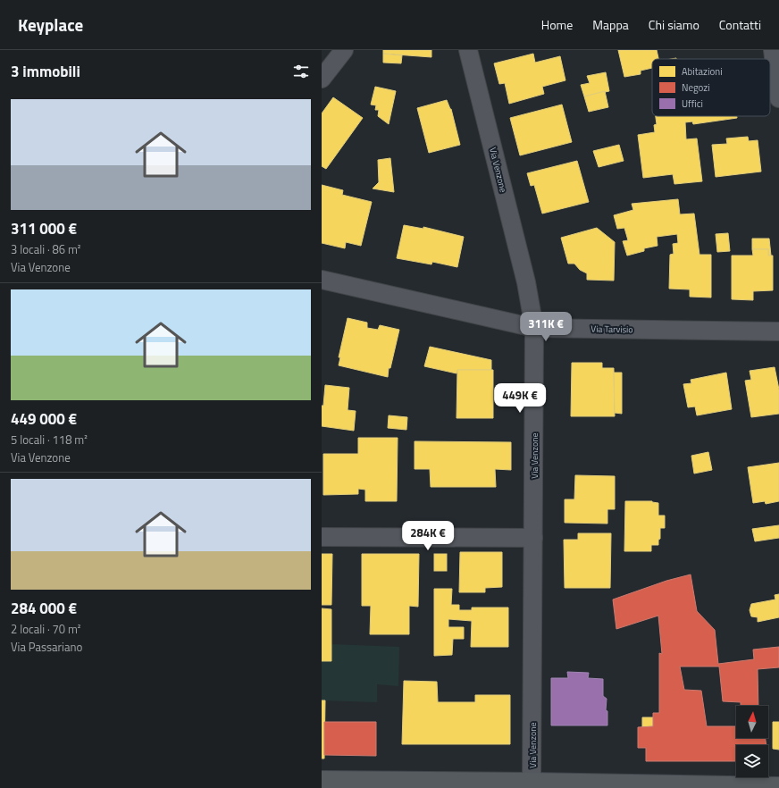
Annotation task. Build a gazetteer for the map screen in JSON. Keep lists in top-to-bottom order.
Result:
{
  "streets": {
    "street": ["Via Venzone", "Via Tarvisio"]
  },
  "crossings": [
    ["Via Venzone", "Via Tarvisio"]
  ],
  "legend": ["Abitazioni", "Negozi", "Uffici"],
  "north": "top",
  "page": {
    "header": "Keyplace",
    "nav": [
      "Home",
      "Mappa",
      "Chi siamo",
      "Contatti"
    ],
    "heading": "3 immobili",
    "list": [
      {
        "name": "311 000 €",
        "note": "3 locali · 86 m² · Via Venzone"
      },
      {
        "name": "449 000 €",
        "note": "5 locali · 118 m² · Via Venzone"
      },
      {
        "name": "284 000 €",
        "note": "2 locali · 70 m² · Via Passariano"
      }
    ],
    "price": ["311K €", "449K €", "284K €"]
  }
}
